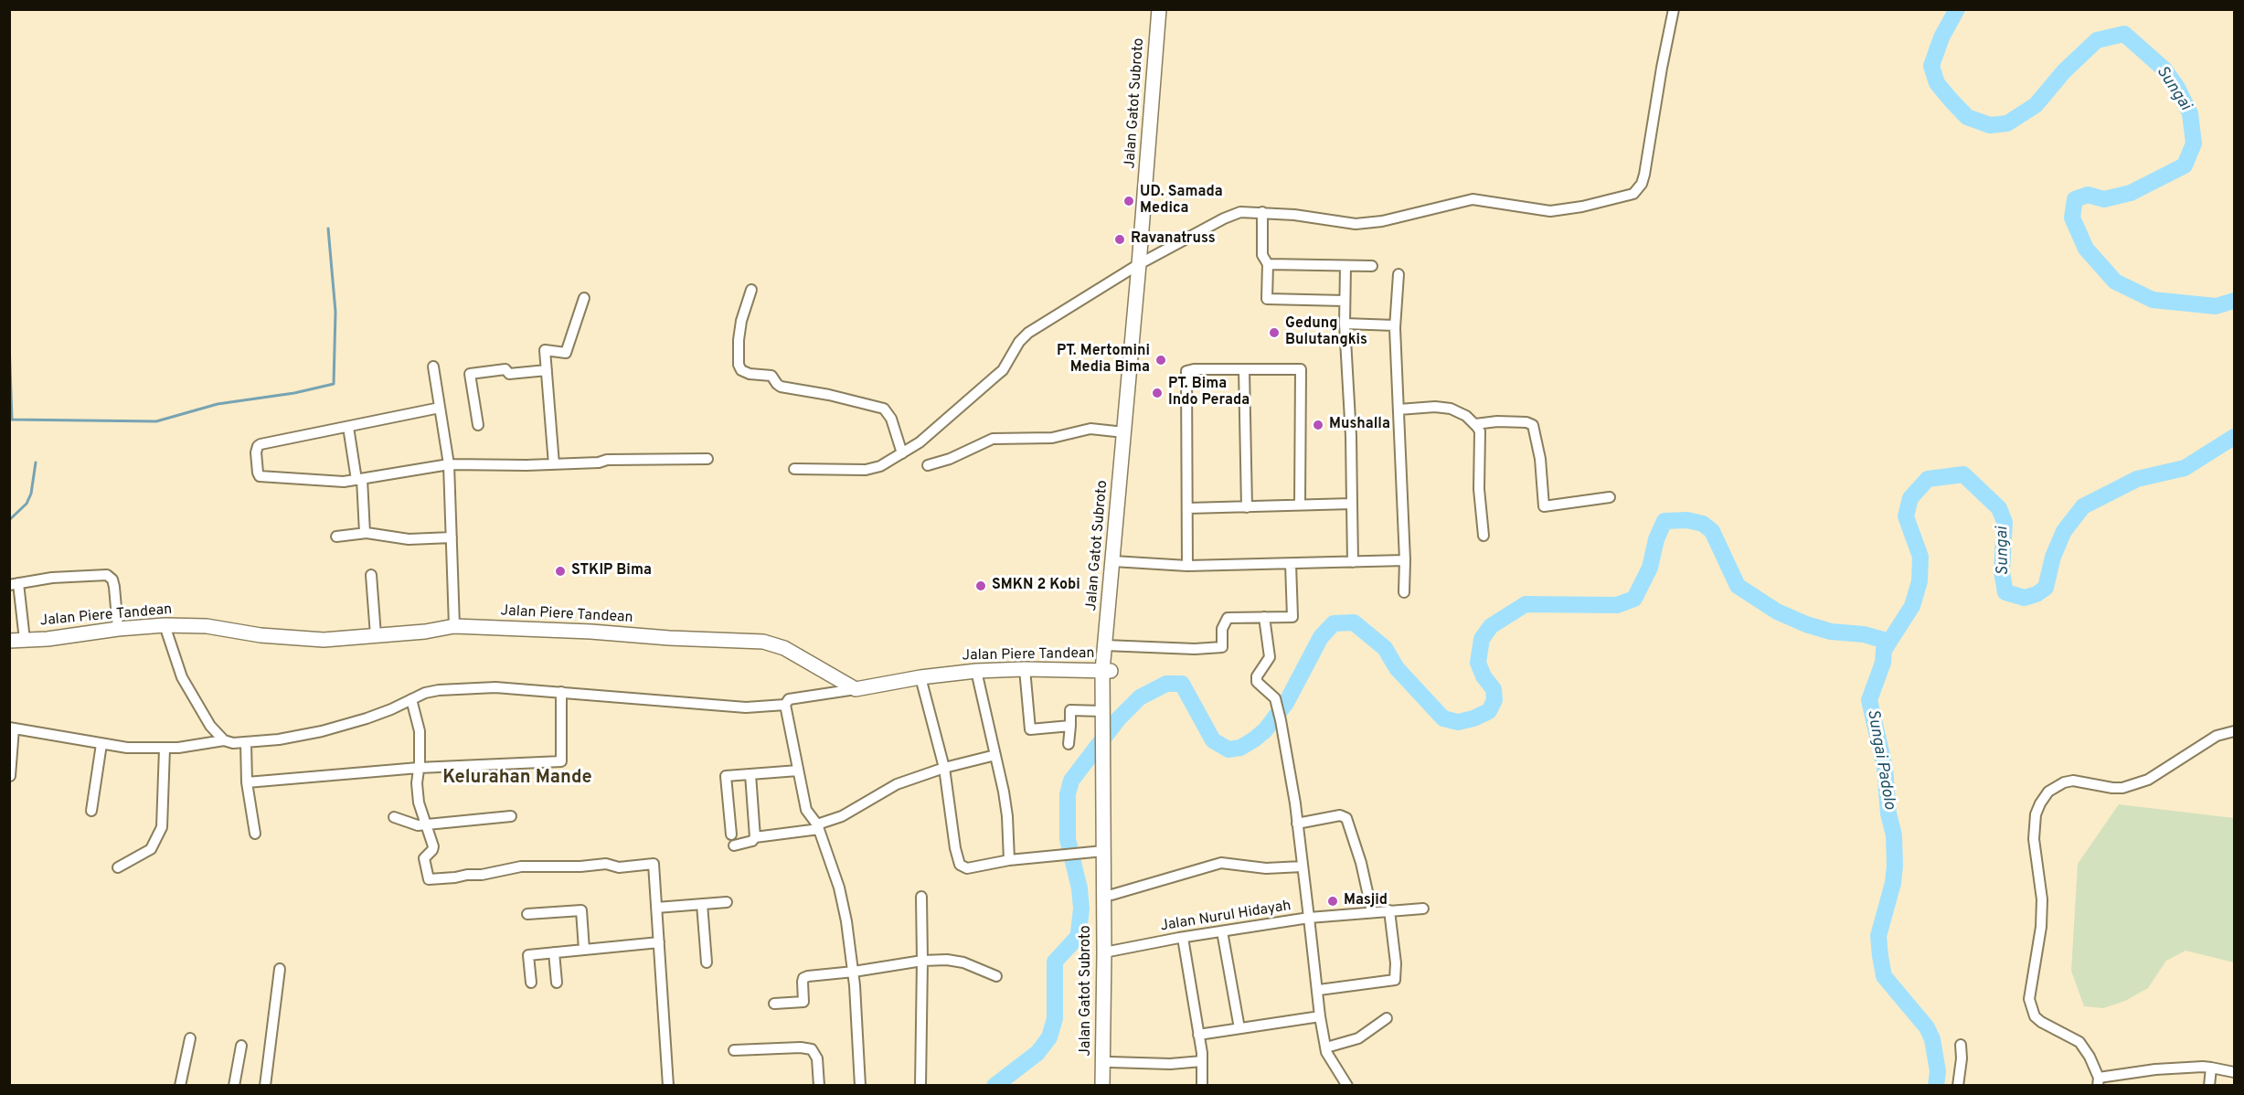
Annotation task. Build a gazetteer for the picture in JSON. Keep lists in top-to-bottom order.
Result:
{
  "streets": {
    "street": ["Jalan Gatot Subroto", "Jalan Piere Tandean", "Jalan Nurul Hidayah"]
  },
  "crossings": [
    ["Jalan Gatot Subroto", "Jalan Piere Tandean"],
    ["Jalan Gatot Subroto", "Jalan Nurul Hidayah"]
  ],
  "districts": ["Kelurahan Mande"],
  "water": ["Sungai", "Sungai Padolo"],
  "places": [
    "UD. Samada Medica",
    "Ravanatruss",
    "Gedung Bulutangkis",
    "PT. Mertomini Media Bima",
    "PT. Bima Indo Perada",
    "Mushalla",
    "STKIP Bima",
    "SMKN 2 Kobi",
    "Masjid"
  ]
}
